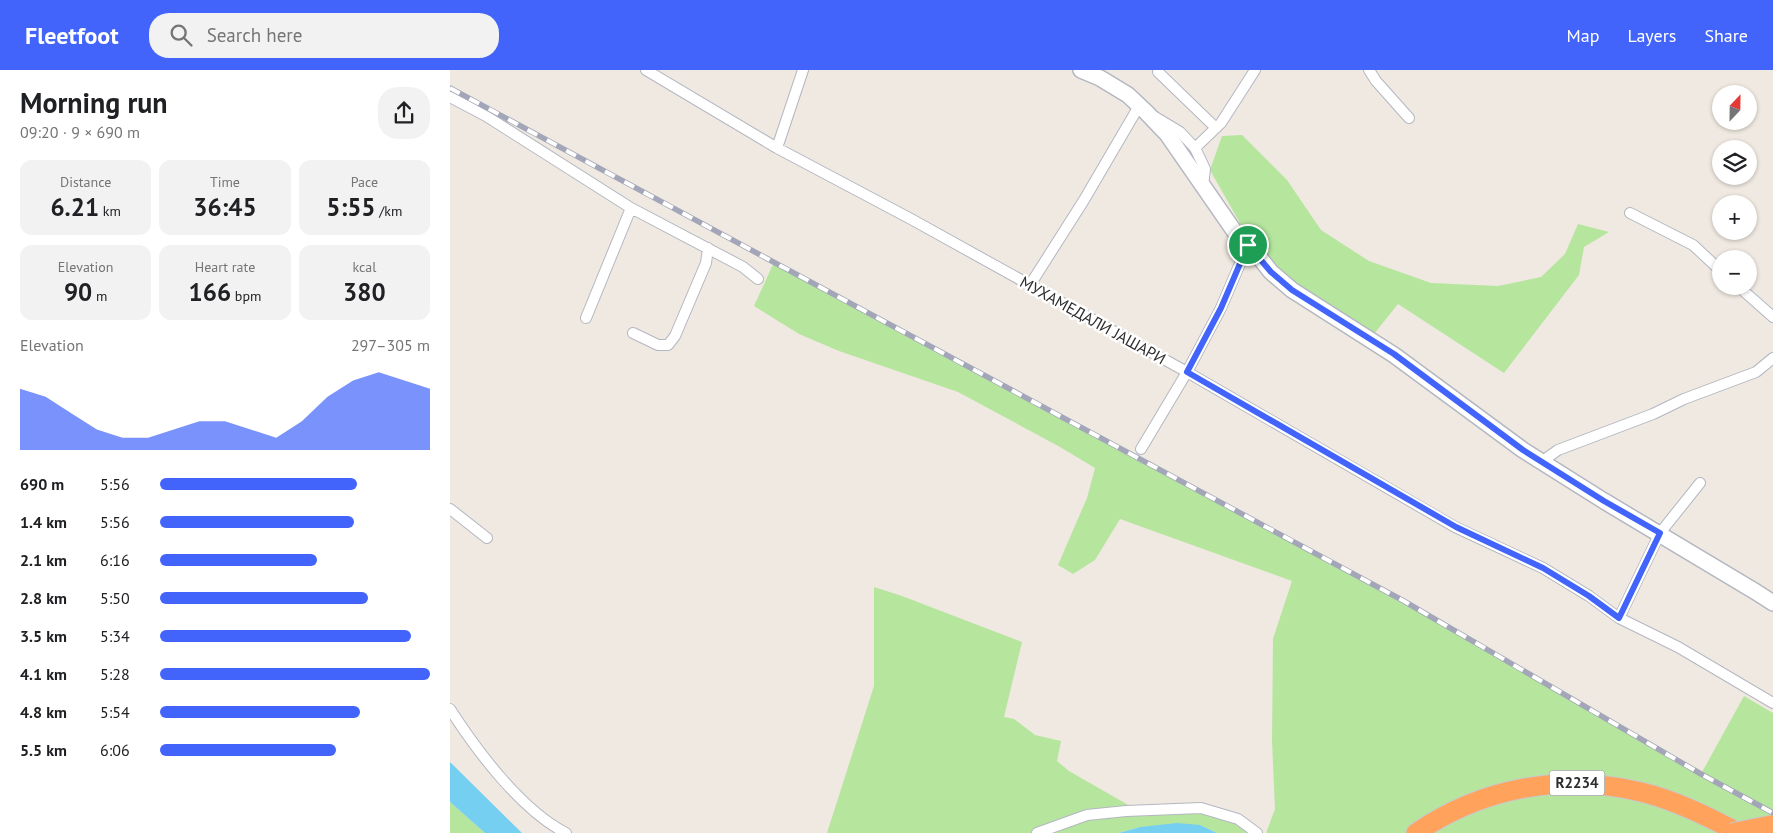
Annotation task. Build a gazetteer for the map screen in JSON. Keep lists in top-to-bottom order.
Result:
{
  "streets": {
    "highway": ["R2234"],
    "street": ["МУХАМЕДАЛИ ЈАШАРИ"]
  },
  "north": "top",
  "page": {
    "header": "Fleetfoot",
    "search": "Search here",
    "nav": ["Map", "Layers", "Share"],
    "heading": ["Morning run", "09:20 · 9 × 690 m"],
    "map_buttons": ["+", "−"],
    "stats": [
      ["Distance", "6.21 km"],
      ["Time", "36:45"],
      ["Pace", "5:55 /km"],
      ["Elevation", "90 m"],
      ["Heart rate", "166 bpm"],
      ["kcal", "380"]
    ],
    "chart": ["Elevation", "297–305 m"],
    "list": [
      {
        "name": "690 m",
        "note": "5:56"
      },
      {
        "name": "1.4 km",
        "note": "5:56"
      },
      {
        "name": "2.1 km",
        "note": "6:16"
      },
      {
        "name": "2.8 km",
        "note": "5:50"
      },
      {
        "name": "3.5 km",
        "note": "5:34"
      },
      {
        "name": "4.1 km",
        "note": "5:28"
      },
      {
        "name": "4.8 km",
        "note": "5:54"
      },
      {
        "name": "5.5 km",
        "note": "6:06"
      }
    ]
  }
}
